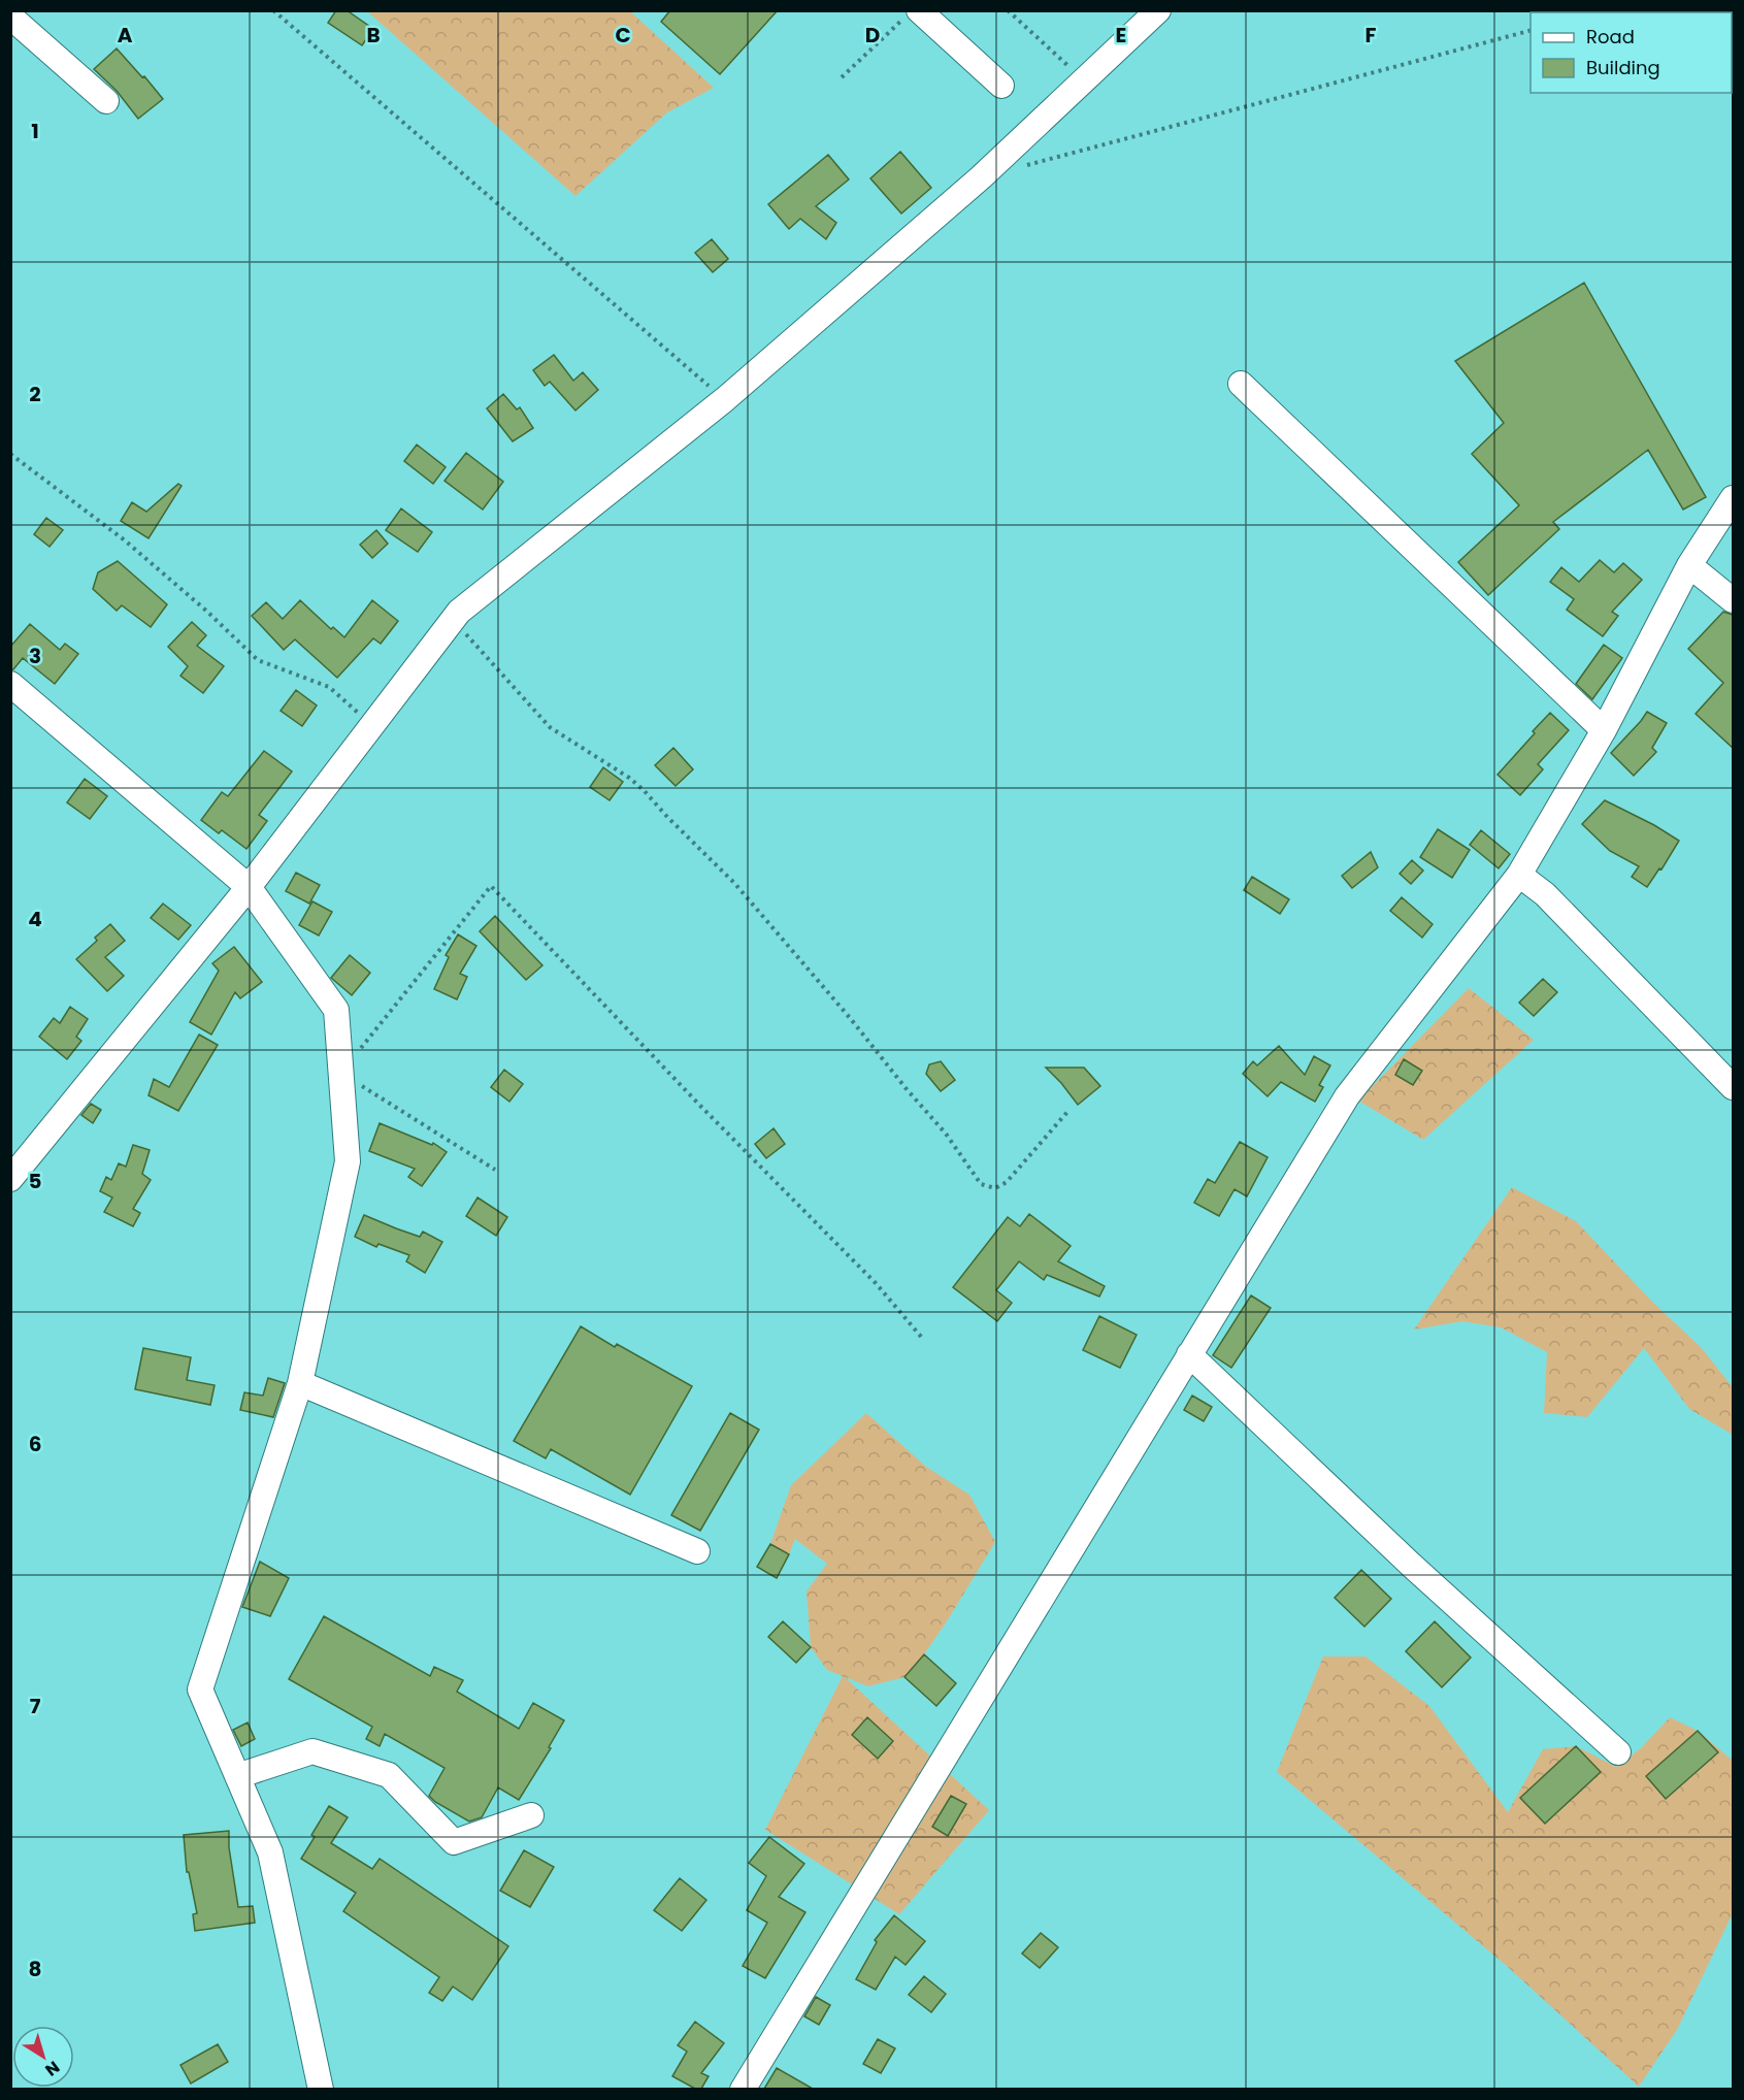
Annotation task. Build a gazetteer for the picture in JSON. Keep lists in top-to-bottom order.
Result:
{
  "legend": ["Road", "Building"],
  "north": "bottom right",
  "grid": {
    "columns": [
      "A",
      "B",
      "C",
      "D",
      "E",
      "F"
    ],
    "rows": [
      "1",
      "2",
      "3",
      "4",
      "5",
      "6",
      "7",
      "8"
    ]
  }
}
